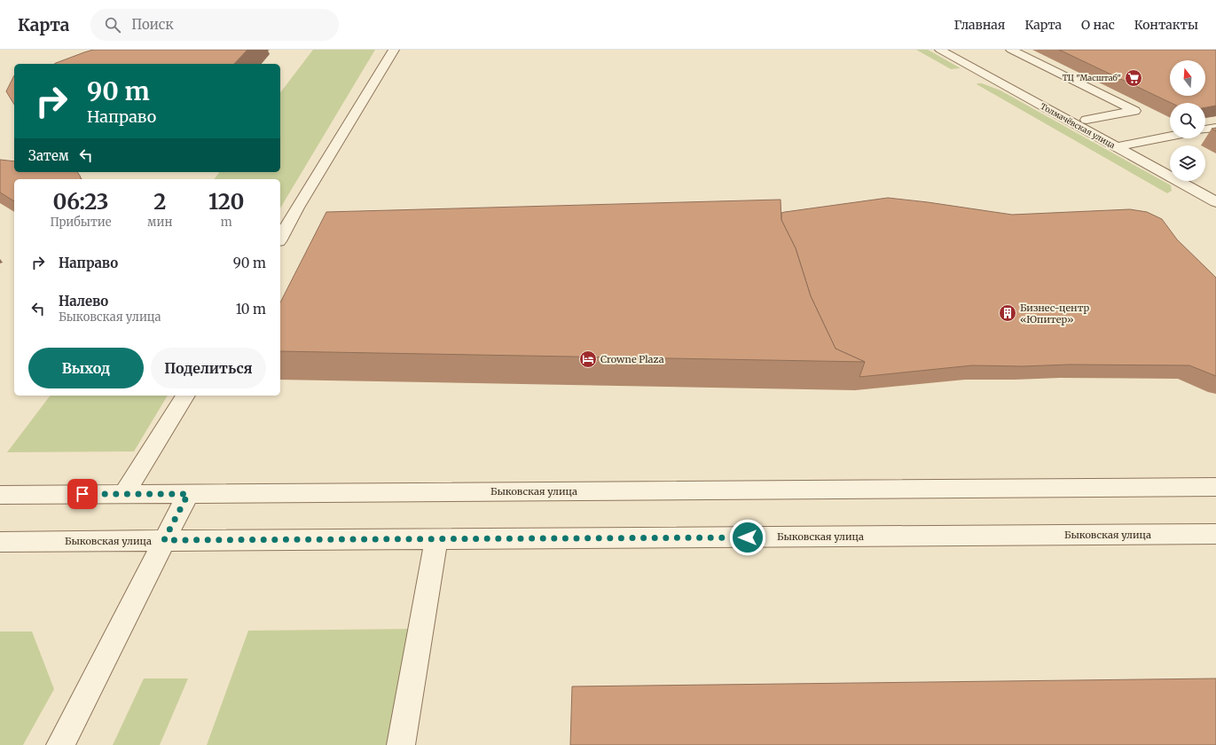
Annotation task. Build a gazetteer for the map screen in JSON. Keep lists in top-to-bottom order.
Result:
{
  "streets": {
    "street": ["Толмачёвская улица", "Быковская улица"]
  },
  "places": {
    "supermarket": ["ТЦ \"Масштаб\""],
    "building": ["Бизнес-центр «Юпитер»"],
    "hotel": ["Crowne Plaza"]
  },
  "north": "top",
  "page": {
    "header": "Карта",
    "search": "Поиск",
    "nav": [
      "Главная",
      "Карта",
      "О нас",
      "Контакты"
    ],
    "turn": ["90 m", "Направо"],
    "then": "Затем",
    "eta": [
      "06:23",
      "Прибытие",
      "2",
      "мин",
      "120",
      "m"
    ],
    "list": [
      {
        "name": "Направо",
        "value": "90 m"
      },
      {
        "name": "Налево",
        "note": "Быковская улица",
        "value": "10 m"
      }
    ],
    "buttons": ["Выход", "Поделиться"]
  }
}
